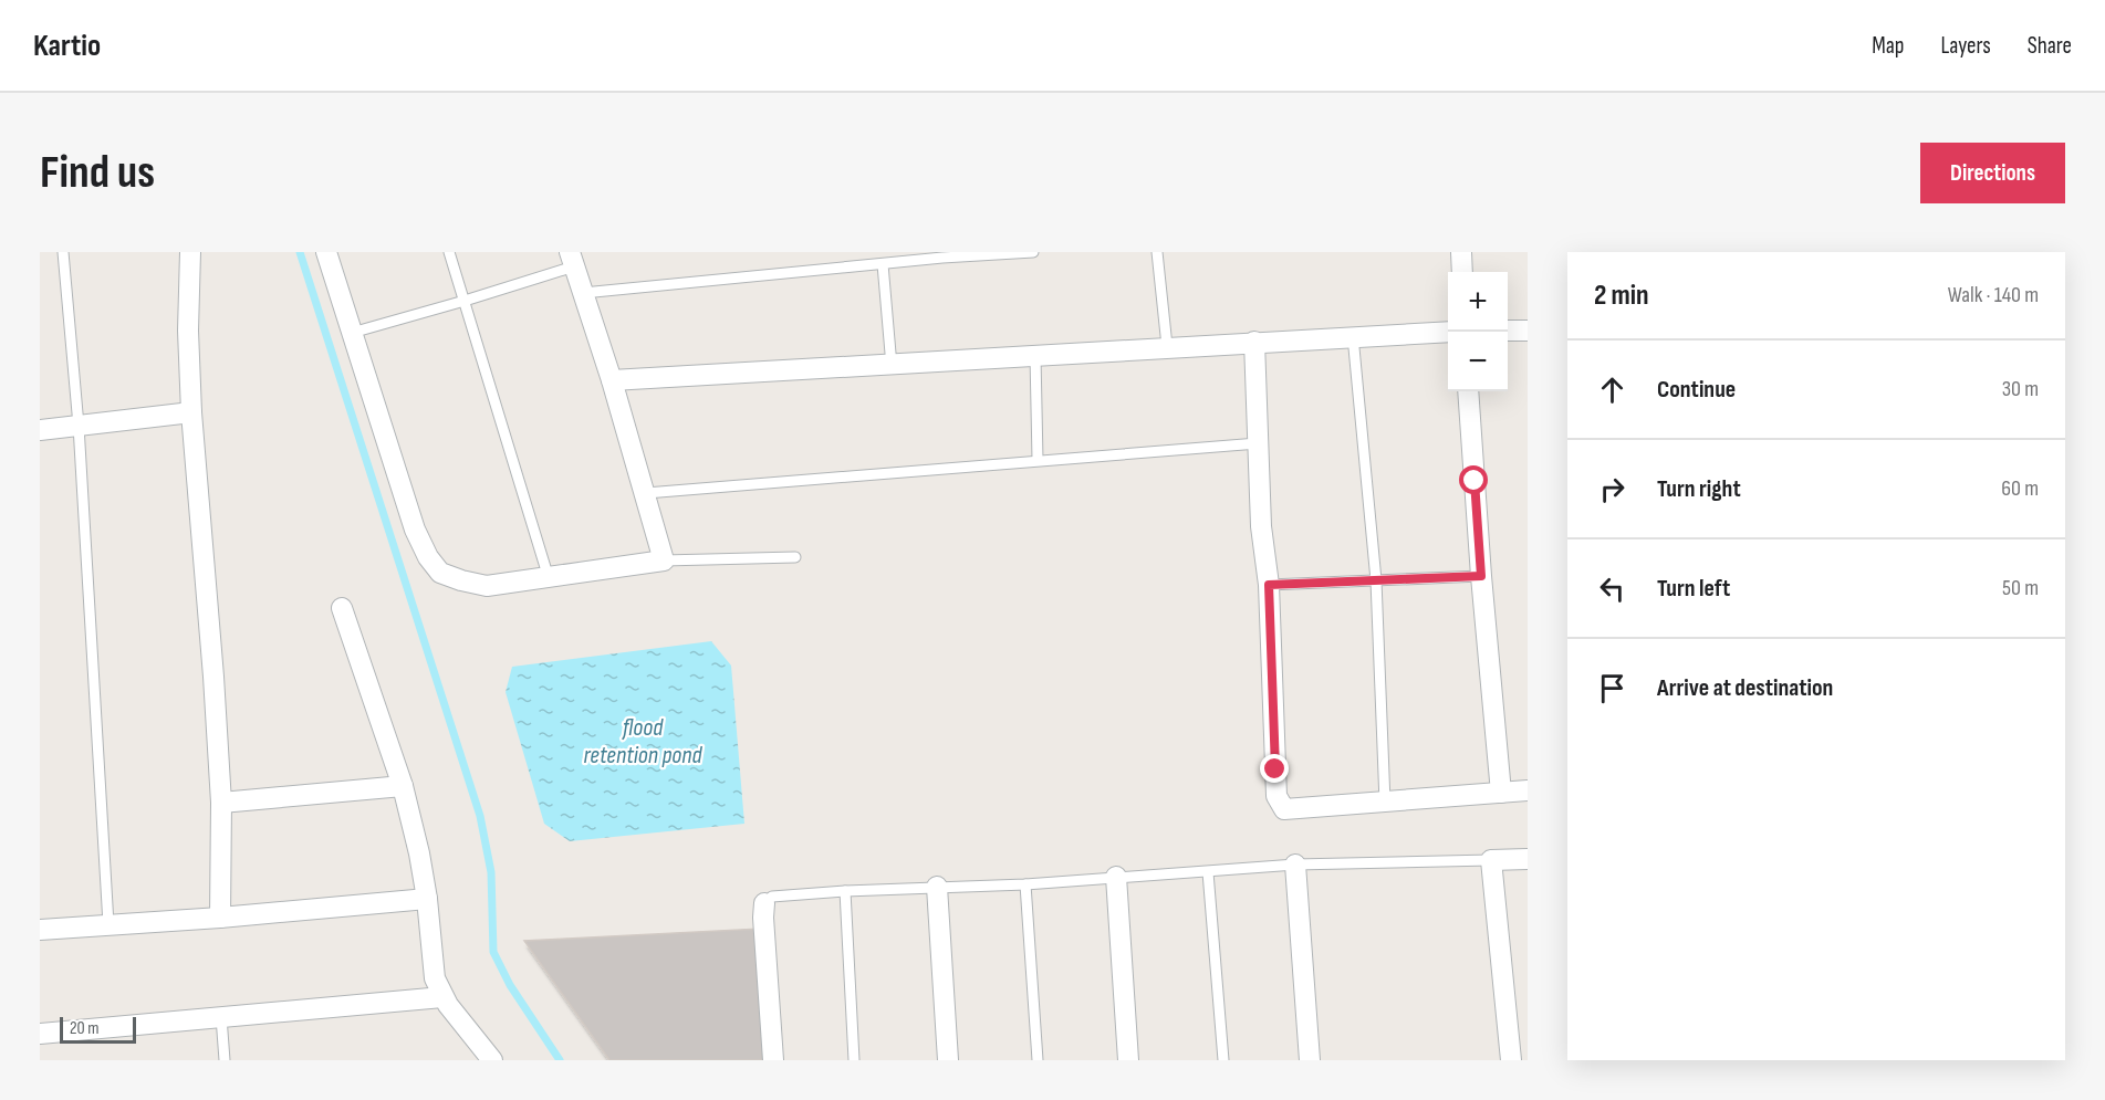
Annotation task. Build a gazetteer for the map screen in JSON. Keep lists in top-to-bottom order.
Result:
{
  "water": ["flood retention pond"],
  "scale_bar": "20 m",
  "page": {
    "header": "Kartio",
    "nav": ["Map", "Layers", "Share"],
    "buttons": "Directions",
    "title": "Find us",
    "heading": ["2 min", "Walk · 140 m"],
    "map_buttons": ["+", "−"],
    "list": [
      ["Continue", "30 m"],
      ["Turn right", "60 m"],
      ["Turn left", "50 m"],
      "Arrive at destination"
    ],
    "scale": "20 m"
  }
}
